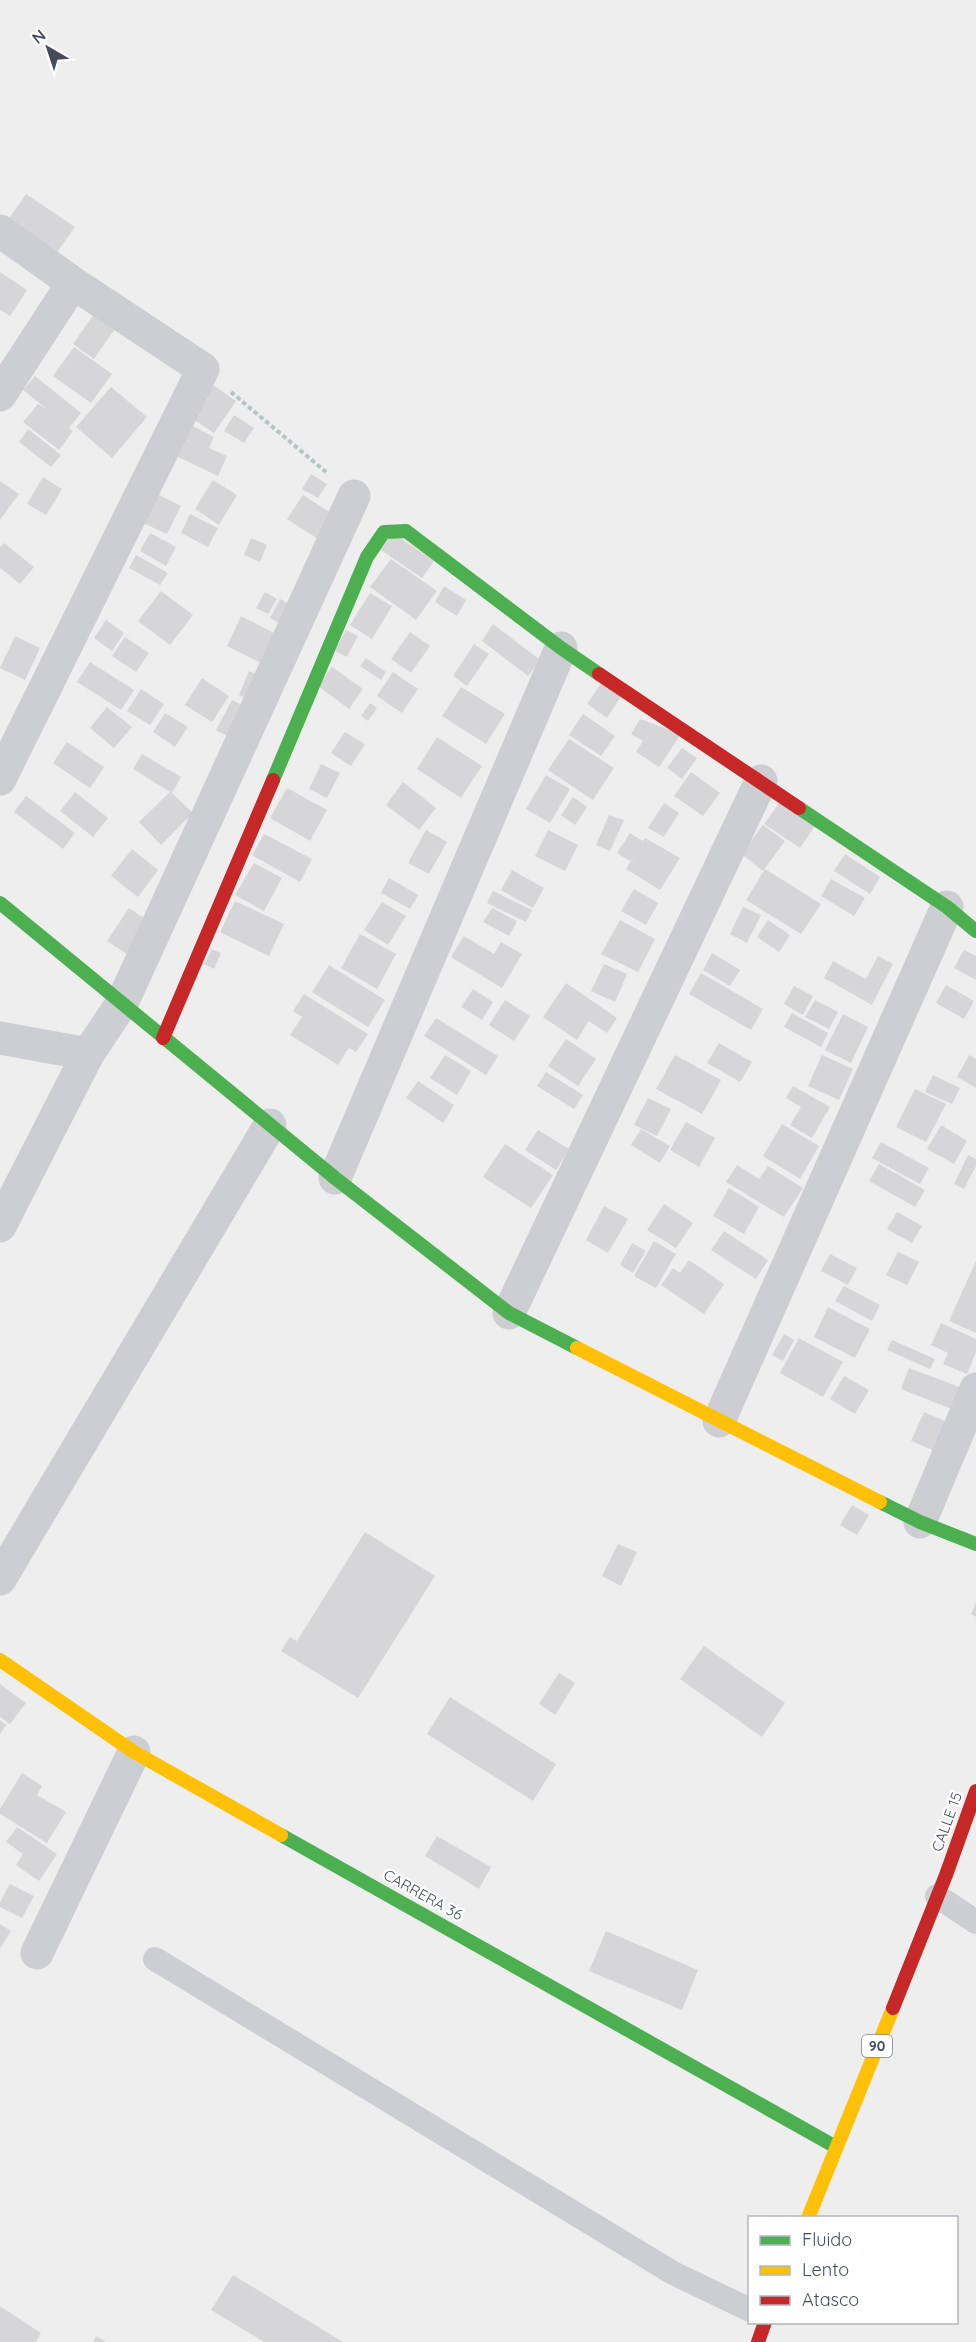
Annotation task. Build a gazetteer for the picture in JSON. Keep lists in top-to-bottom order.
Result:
{
  "streets": {
    "main road": ["CALLE 15", "CARRERA 36", "90"]
  },
  "crossings": [
    ["CALLE 15", "90"],
    ["CARRERA 36", "90"]
  ],
  "legend": ["Fluido", "Lento", "Atasco"],
  "north": "top left"
}
